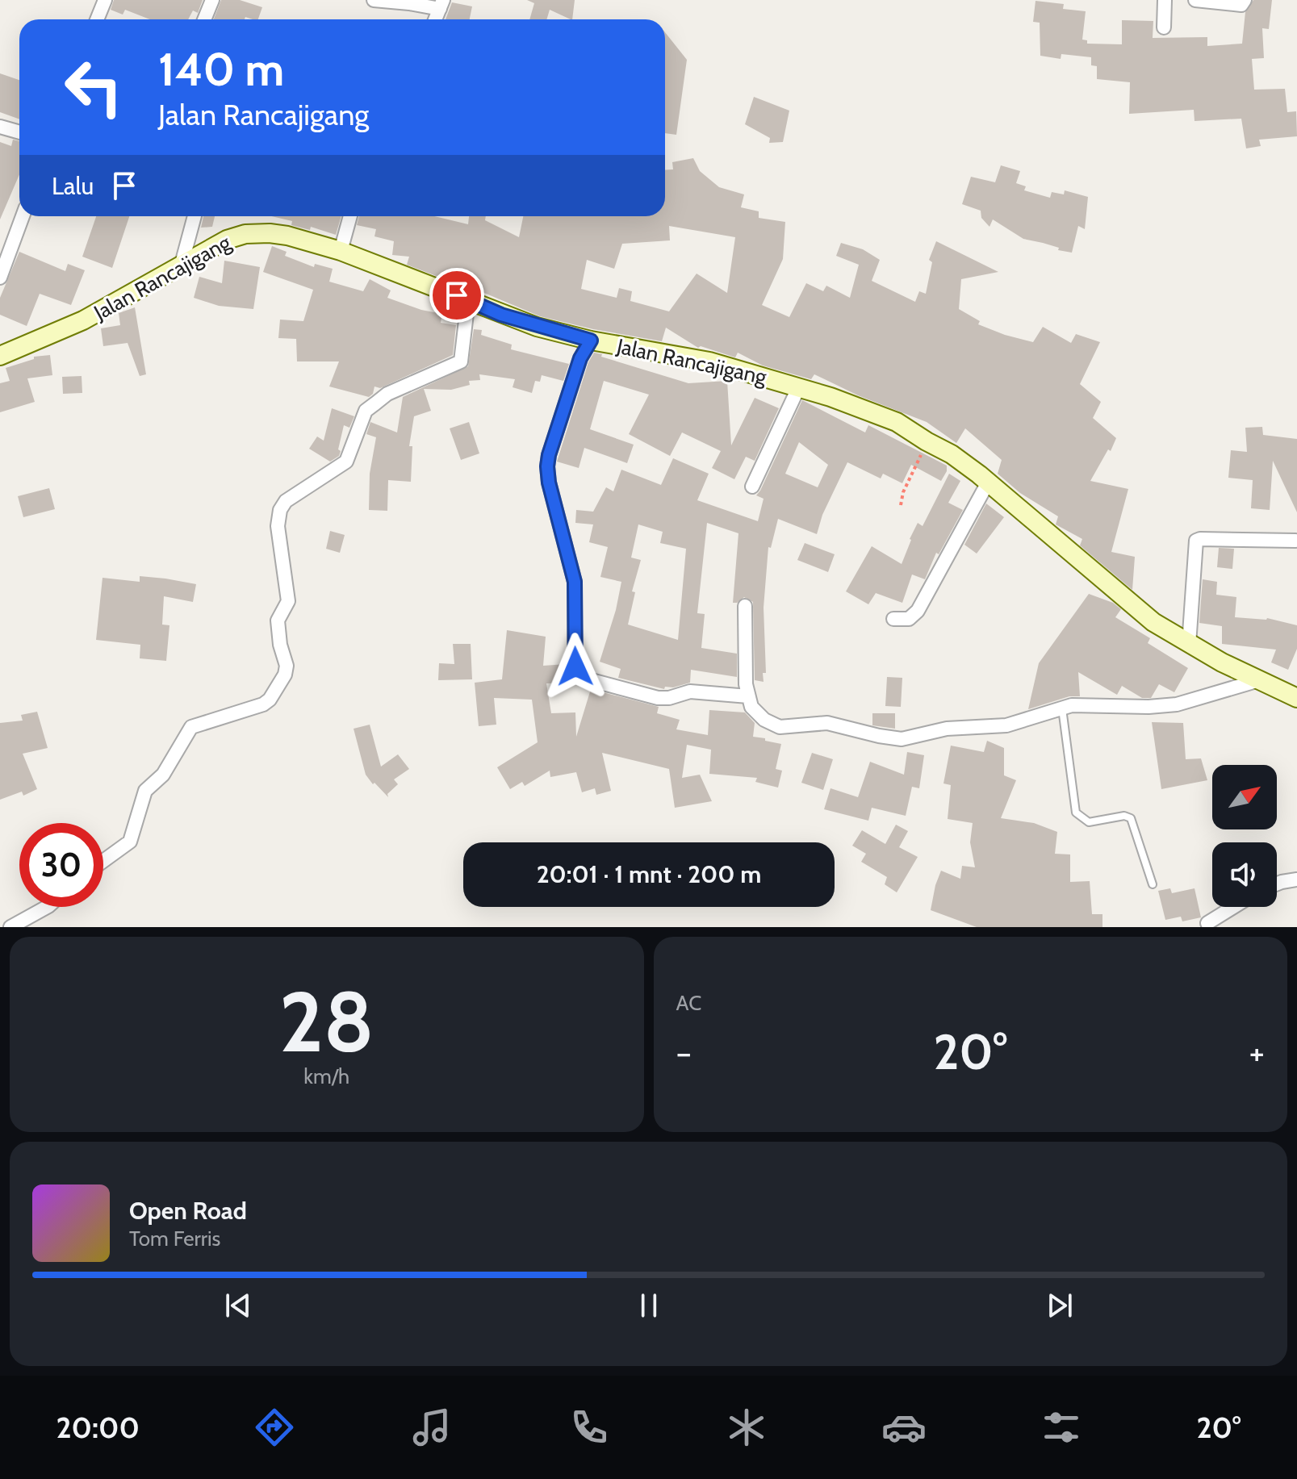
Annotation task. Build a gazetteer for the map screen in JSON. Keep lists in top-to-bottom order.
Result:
{
  "streets": {
    "main road": ["Jalan Rancajigang"]
  },
  "north": "top right",
  "page": {
    "turn": ["140 m", "Jalan Rancajigang"],
    "then": "Lalu",
    "limit": "30",
    "trip": "20:01 · 1 mnt · 200 m",
    "tile": [
      ["28", "km/h"],
      "AC"
    ],
    "heat": ["−", "20°", "+"],
    "song": ["Open Road", "Tom Ferris"],
    "tabs": ["20:00", "20°"]
  }
}
